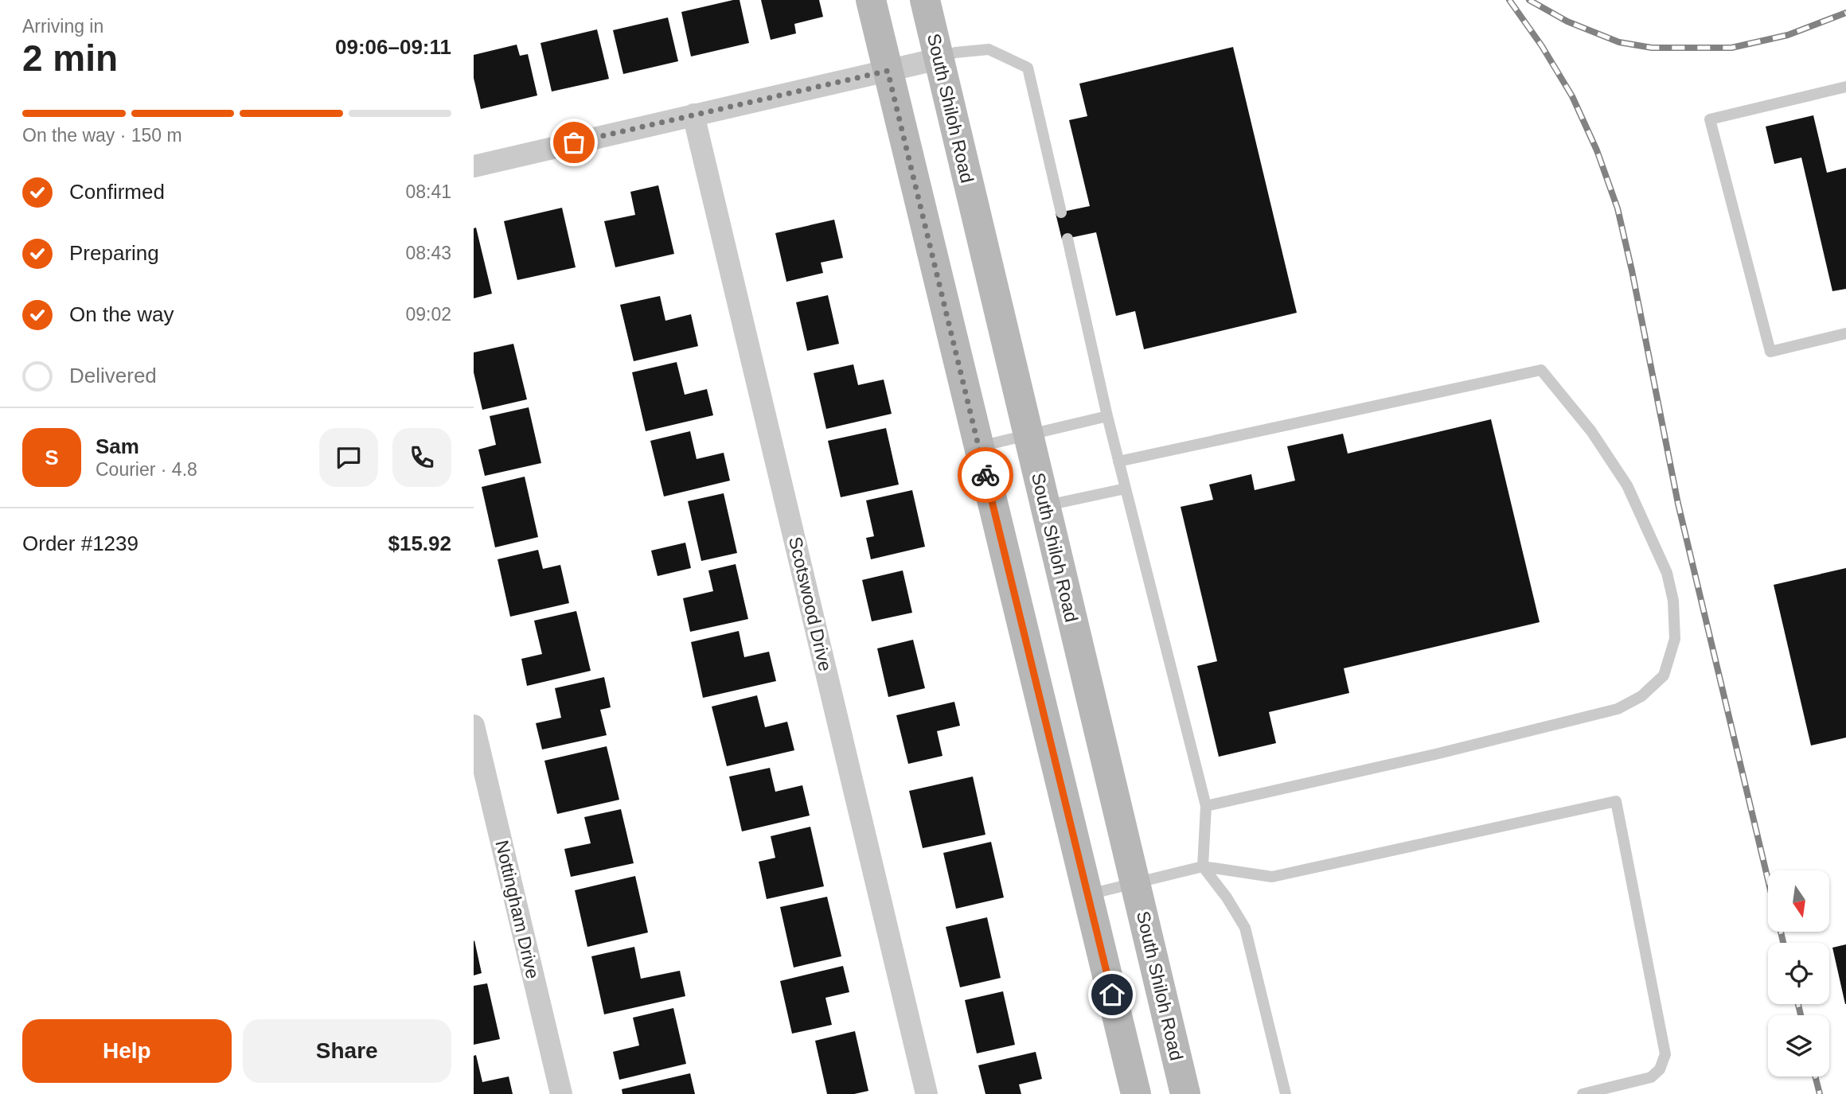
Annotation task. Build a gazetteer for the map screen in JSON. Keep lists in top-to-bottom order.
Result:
{
  "streets": {
    "main road": ["South Shiloh Road"],
    "street": ["Scotswood Drive", "Nottingham Drive"]
  },
  "north": "bottom",
  "page": {
    "heading": ["2 min", "Arriving in", "09:06–09:11"],
    "panel": [
      "Sam",
      "Courier · 4.8",
      "Order #1239",
      "$15.92"
    ],
    "bar": "On the way · 150 m",
    "list": [
      ["Confirmed", "08:41"],
      ["Preparing", "08:43"],
      ["On the way", "09:02"],
      "Delivered"
    ],
    "round": "S",
    "buttons": ["Help", "Share"]
  }
}
